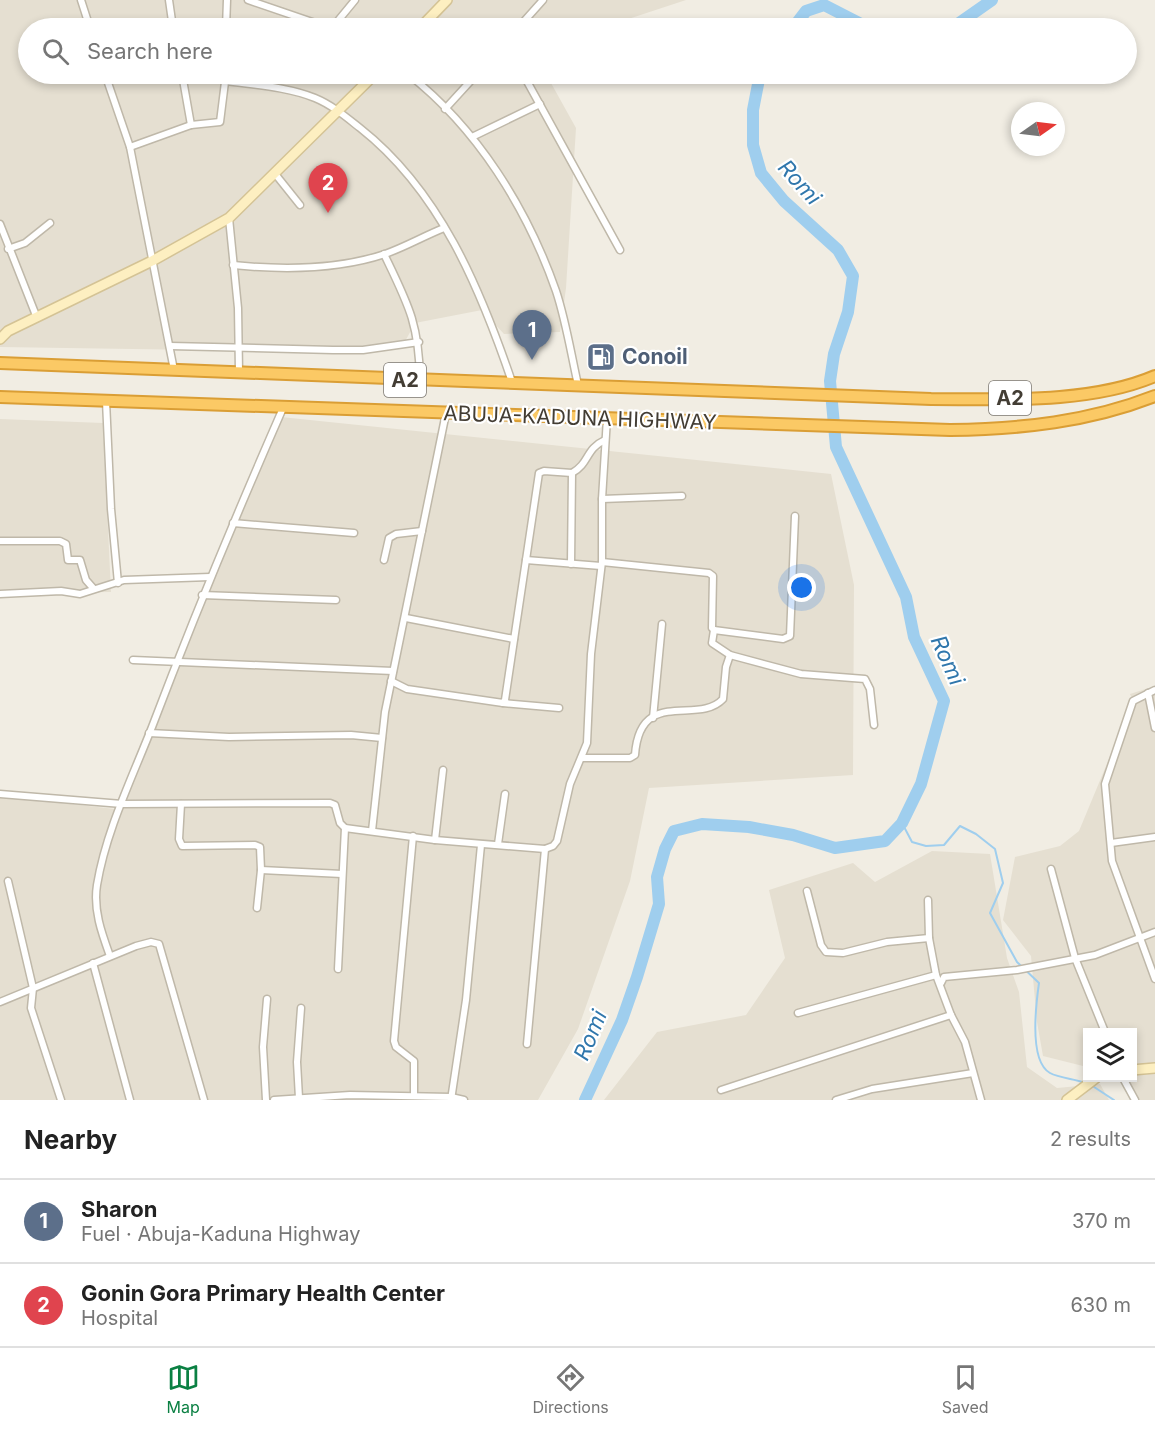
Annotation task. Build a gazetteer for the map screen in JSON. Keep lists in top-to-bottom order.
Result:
{
  "streets": {
    "highway": ["A2", "ABUJA-KADUNA HIGHWAY"]
  },
  "water": ["Romi"],
  "places": {
    "fuel station": ["Conoil"]
  },
  "north": "right",
  "page": {
    "search": "Search here",
    "pins": ["2", "1"],
    "heading": ["Nearby", "2 results"],
    "list": [
      {
        "mark": "1",
        "name": "Sharon",
        "note": "Fuel · Abuja-Kaduna Highway",
        "value": "370 m"
      },
      {
        "mark": "2",
        "name": "Gonin Gora Primary Health Center",
        "note": "Hospital",
        "value": "630 m"
      }
    ],
    "nav": ["Map", "Directions", "Saved"]
  }
}
